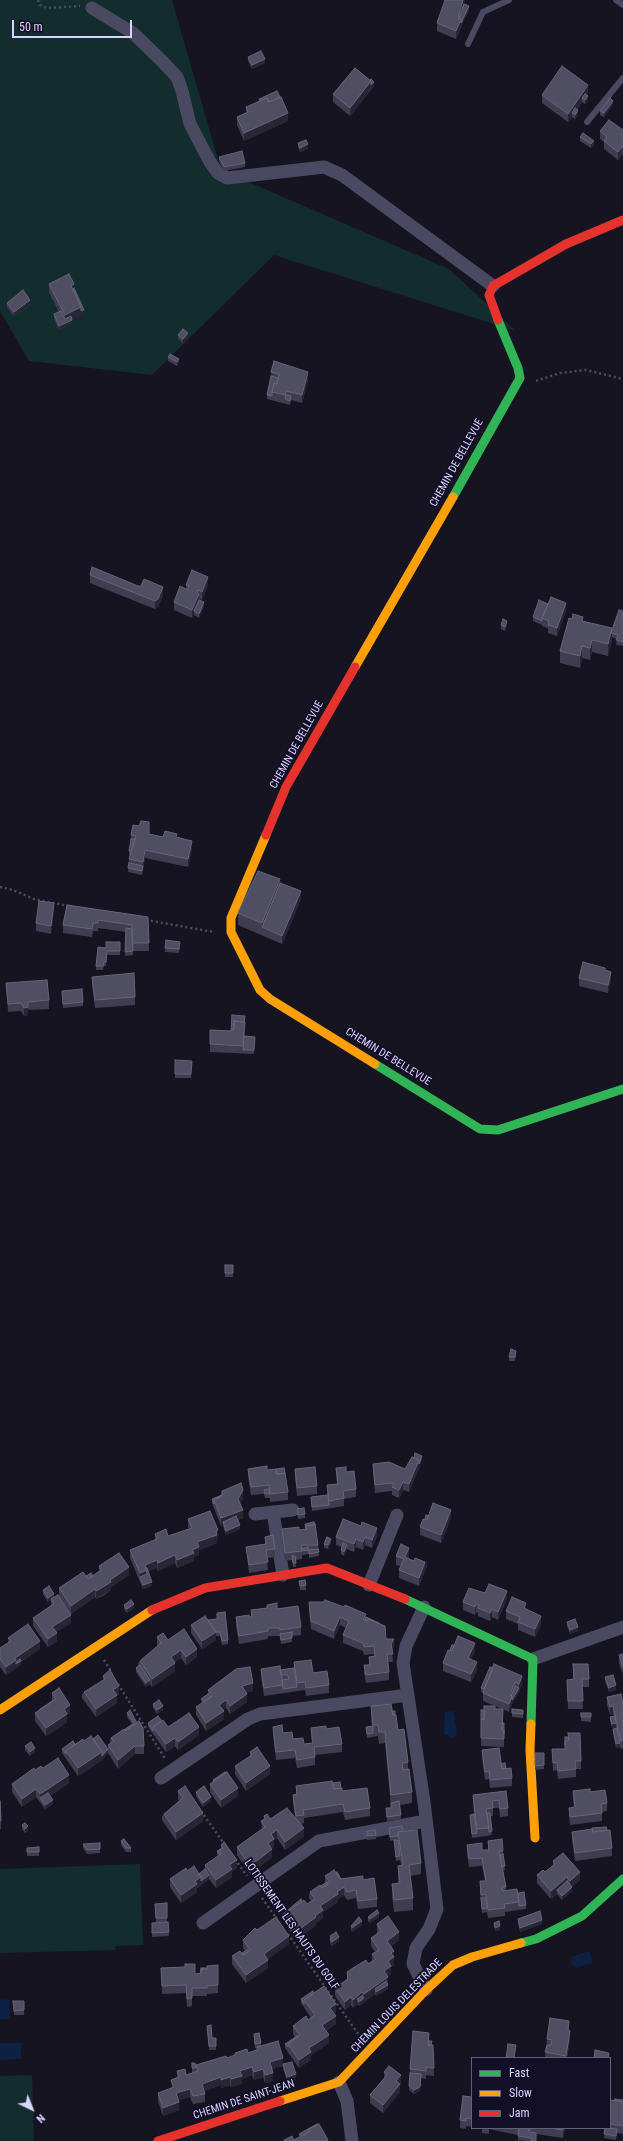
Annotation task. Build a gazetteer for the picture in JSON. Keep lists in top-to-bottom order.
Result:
{
  "streets": {
    "street": ["CHEMIN DE BELLEVUE", "CHEMIN LOUIS DELESTRADE", "CHEMIN DE SAINT-JEAN"],
    "path": ["LOTISSEMENT LES HAUTS DU GOLF"]
  },
  "crossings": [
    ["LOTISSEMENT LES HAUTS DU GOLF", "CHEMIN LOUIS DELESTRADE"],
    ["CHEMIN LOUIS DELESTRADE", "CHEMIN DE SAINT-JEAN"]
  ],
  "legend": ["Fast", "Slow", "Jam"],
  "scale_bar": "50 m",
  "north": "bottom right"
}
